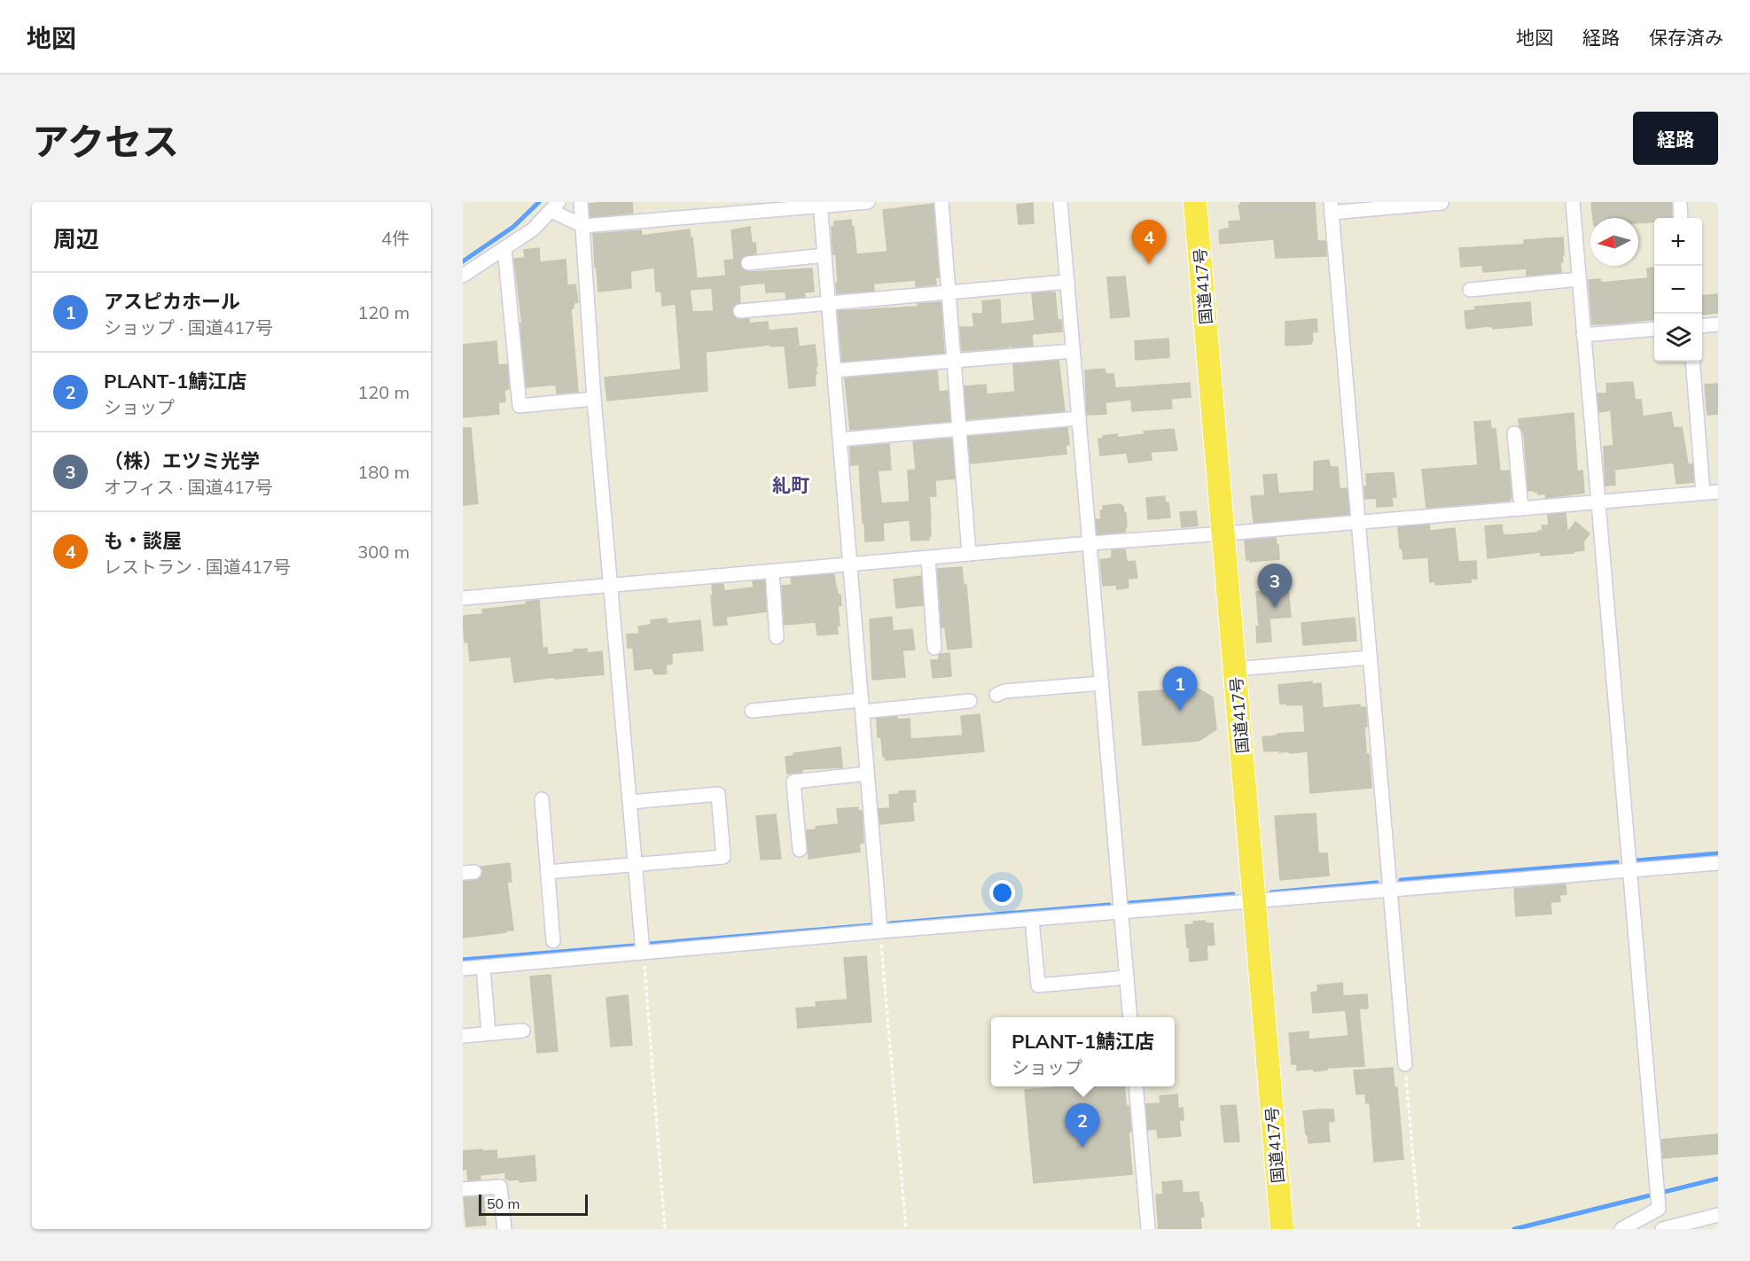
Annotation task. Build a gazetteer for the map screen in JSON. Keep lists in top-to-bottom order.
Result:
{
  "streets": {
    "highway": ["国道417号"]
  },
  "districts": ["糺町"],
  "scale_bar": "50 m",
  "north": "left",
  "page": {
    "header": "地図",
    "nav": ["地図", "経路", "保存済み"],
    "title": "アクセス",
    "buttons": "経路",
    "heading": ["周辺", "4件"],
    "map_buttons": ["+", "−"],
    "pins": [
      "4",
      "3",
      "1",
      "2"
    ],
    "list": [
      {
        "mark": "1",
        "name": "アスピカホール",
        "note": "ショップ · 国道417号",
        "value": "120 m"
      },
      {
        "mark": "2",
        "name": "PLANT-1鯖江店",
        "note": "ショップ",
        "value": "120 m"
      },
      {
        "mark": "3",
        "name": "（株）エツミ光学",
        "note": "オフィス · 国道417号",
        "value": "180 m"
      },
      {
        "mark": "4",
        "name": "も・談屋",
        "note": "レストラン · 国道417号",
        "value": "300 m"
      }
    ],
    "popup": ["PLANT-1鯖江店", "ショップ"],
    "scale": "50 m"
  }
}
